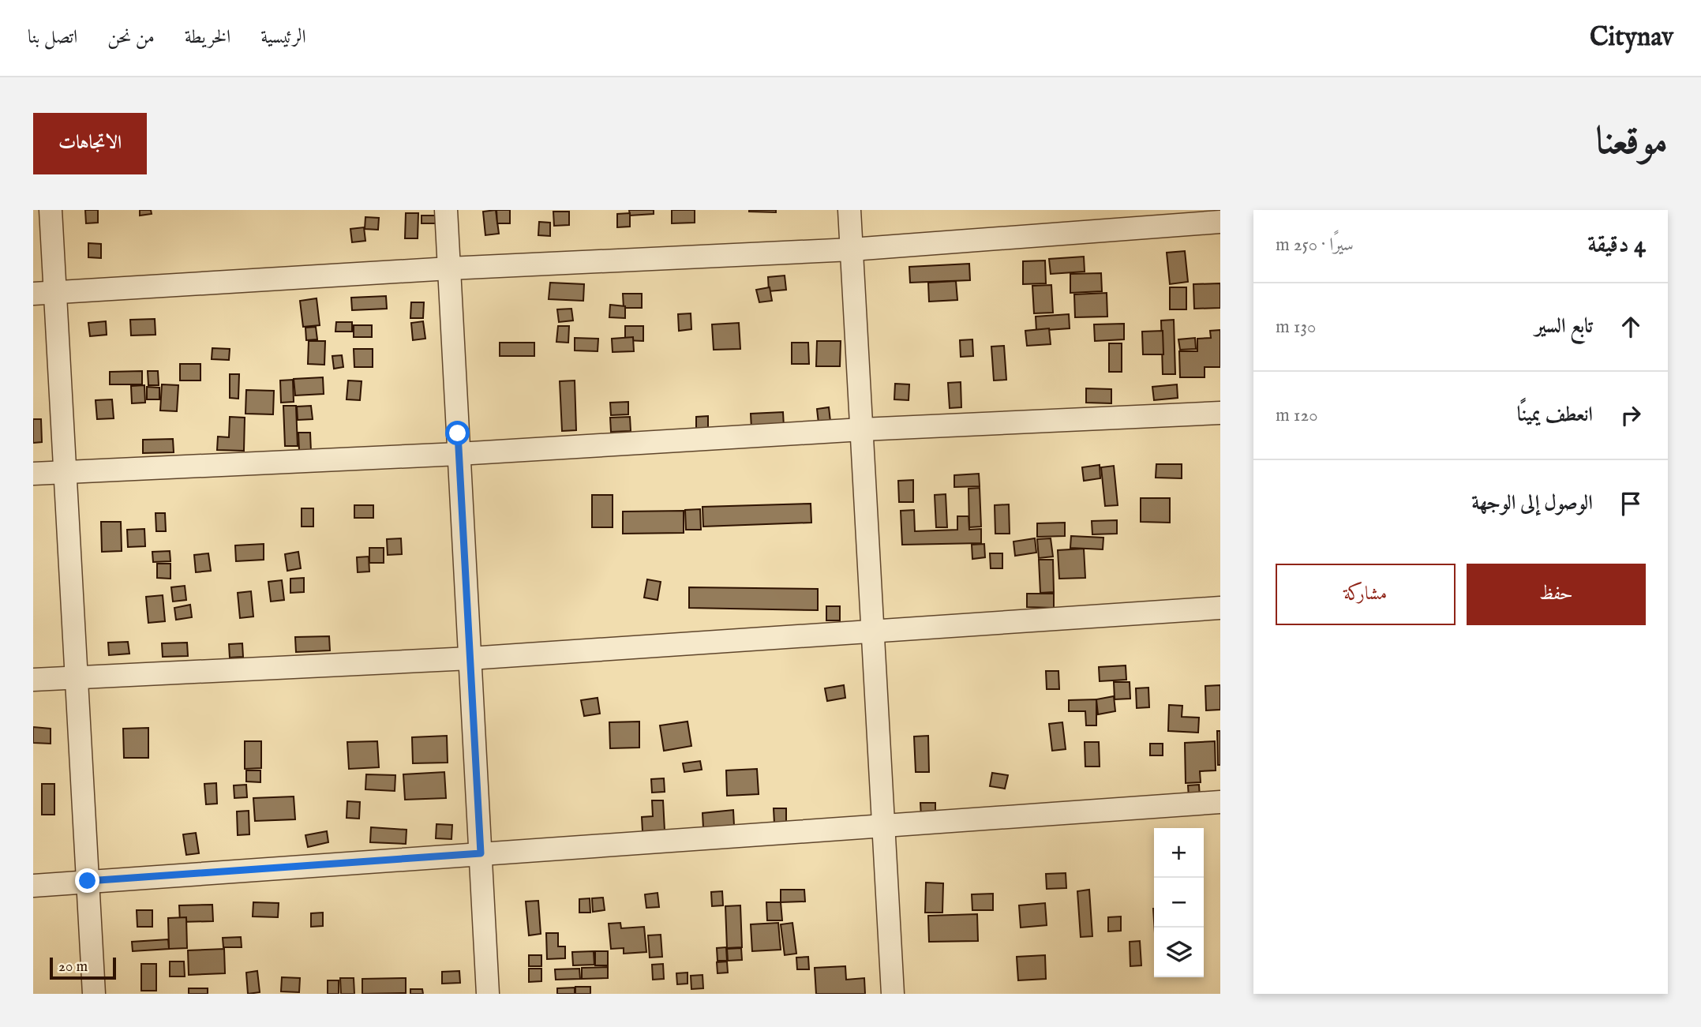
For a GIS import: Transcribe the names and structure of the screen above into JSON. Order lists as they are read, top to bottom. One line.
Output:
{"scale_bar":"20 m","page":{"header":"Citynav","nav":["الرئيسية","الخريطة","من نحن","اتصل بنا"],"title":"موقعنا","buttons":["الاتجاهات",["حفظ","مشاركة"]],"heading":["4 دقيقة","سيرًا · 250 m"],"list":[["تابع السير","130 m"],["انعطف يمينًا","120 m"],"الوصول إلى الوجهة"],"map_buttons":["+","−"],"scale":"20 m"}}
